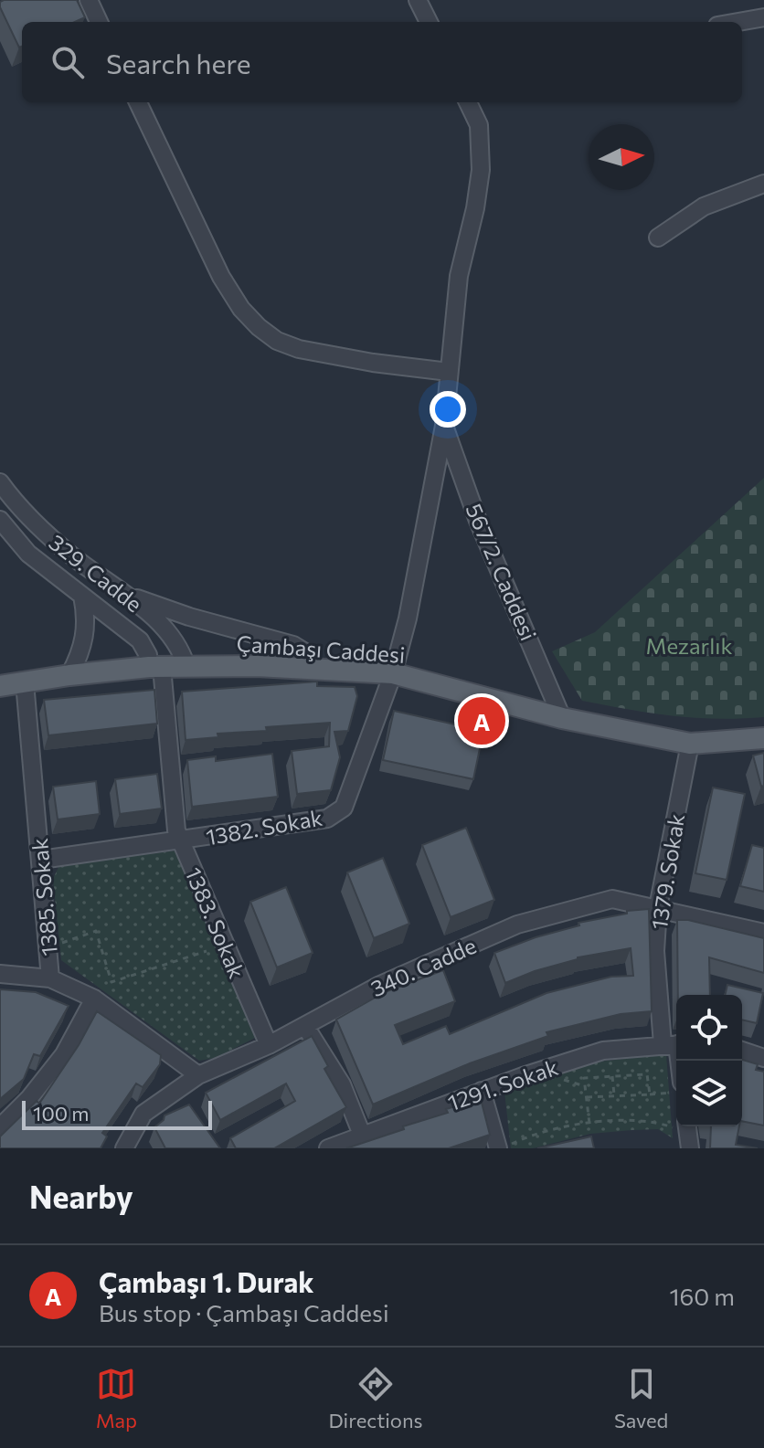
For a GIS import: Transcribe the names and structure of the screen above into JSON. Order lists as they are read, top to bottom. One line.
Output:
{"streets":{"main road":["Çambaşı Caddesi"],"street":["567/2. Caddesi","329. Cadde","1382. Sokak","1379. Sokak","1385. Sokak","1383. Sokak","340. Cadde","1291. Sokak"]},"crossings":[["567/2. Caddesi","Çambaşı Caddesi"],["567/2. Caddesi","1382. Sokak"],["329. Cadde","Çambaşı Caddesi"],["329. Cadde","1383. Sokak"],["Çambaşı Caddesi","1382. Sokak"],["Çambaşı Caddesi","1379. Sokak"],["Çambaşı Caddesi","1385. Sokak"],["Çambaşı Caddesi","1383. Sokak"],["1382. Sokak","1385. Sokak"],["1382. Sokak","1383. Sokak"],["1379. Sokak","340. Cadde"],["1379. Sokak","1291. Sokak"],["1385. Sokak","340. Cadde"],["1383. Sokak","340. Cadde"]],"parks":["Mezarlık"],"scale_bar":"100 m","north":"right","page":{"search":"Search here","pins":"A","scale":"100 m","heading":"Nearby","list":[{"mark":"A","name":"Çambaşı 1. Durak","note":"Bus stop · Çambaşı Caddesi","value":"160 m"}],"nav":["Map","Directions","Saved"]}}
